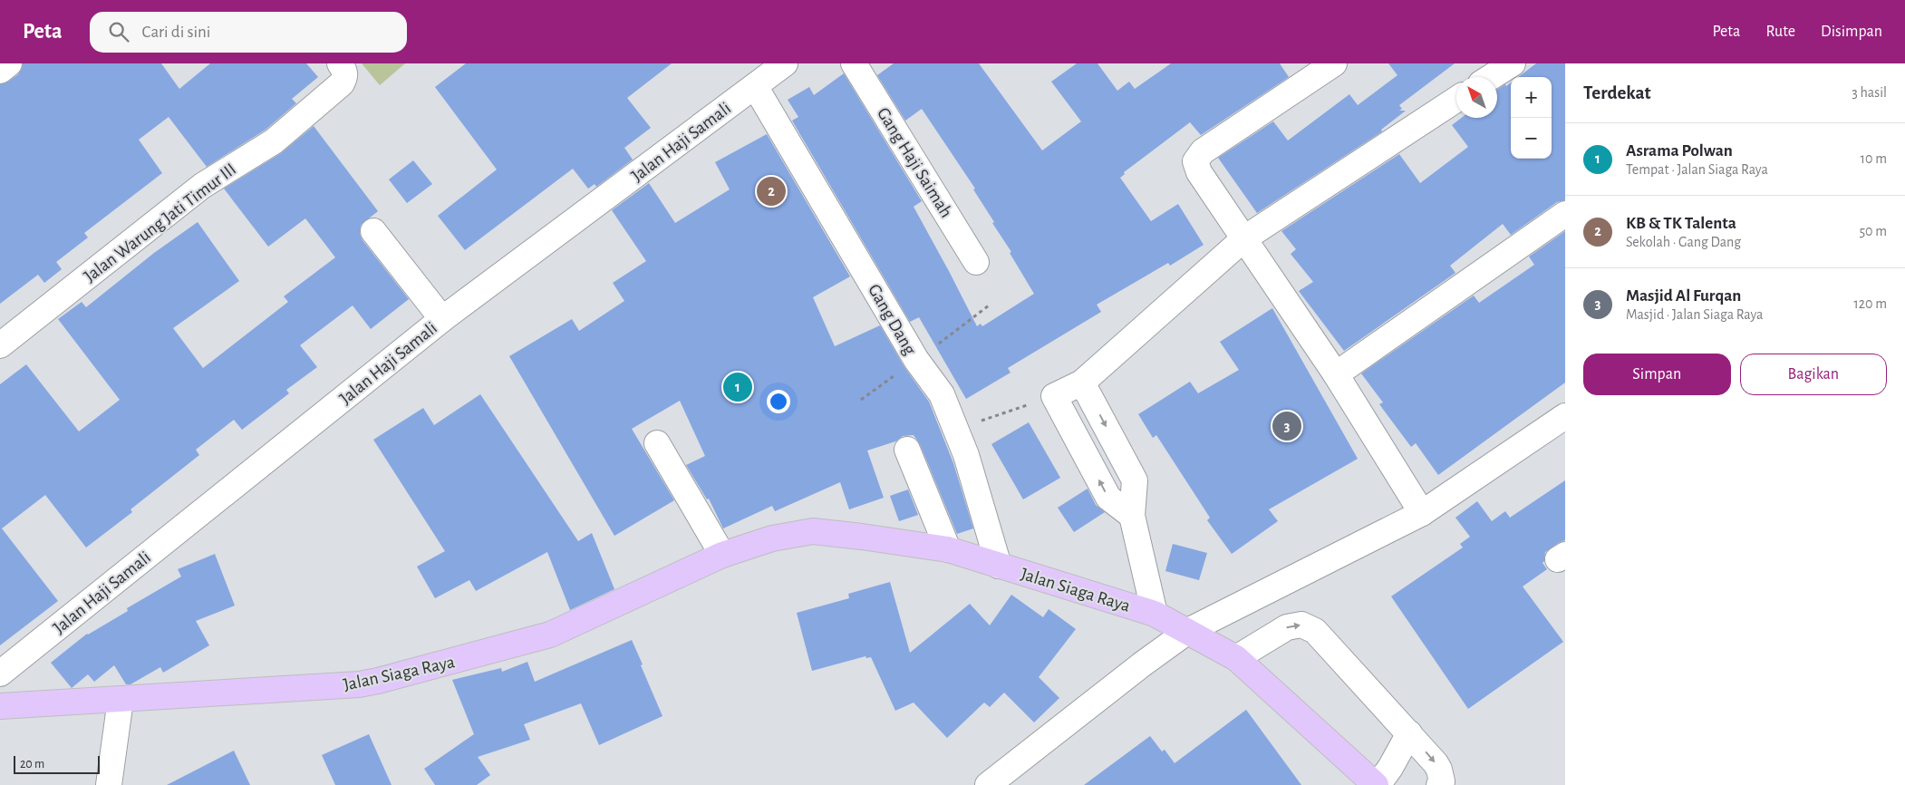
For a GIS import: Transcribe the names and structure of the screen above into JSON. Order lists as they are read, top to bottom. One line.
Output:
{"streets":{"main road":["Jalan Siaga Raya"],"street":["Jalan Haji Samali","Gang Haji Saimah","Jalan Warung Jati Timur III","Gang Dang"]},"crossings":[["Jalan Haji Samali","Gang Dang"],["Gang Dang","Jalan Siaga Raya"]],"scale_bar":"20 m","north":"top left","page":{"header":"Peta","search":"Cari di sini","nav":["Peta","Rute","Disimpan"],"heading":["Terdekat","3 hasil"],"map_buttons":["+","−"],"list":[{"mark":"1","name":"Asrama Polwan","note":"Tempat · Jalan Siaga Raya","value":"10 m"},{"mark":"2","name":"KB & TK Talenta","note":"Sekolah · Gang Dang","value":"50 m"},{"mark":"3","name":"Masjid Al Furqan","note":"Masjid · Jalan Siaga Raya","value":"120 m"}],"pins":["2","1","3"],"buttons":["Simpan","Bagikan"],"scale":"20 m"}}
